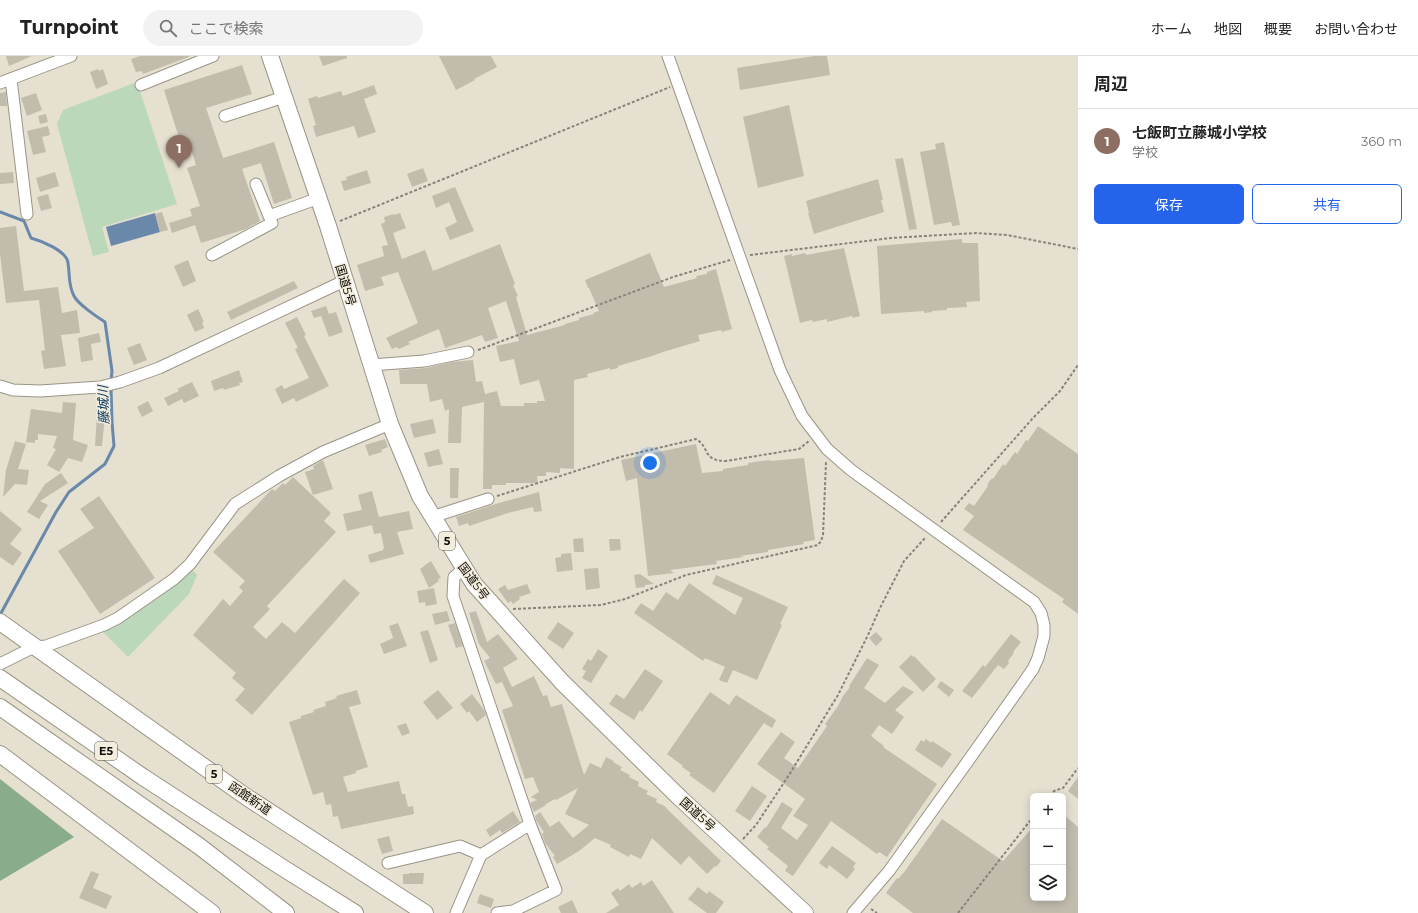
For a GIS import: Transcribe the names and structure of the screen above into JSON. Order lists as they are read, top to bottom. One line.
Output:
{"streets":{"highway":["国道5号","5","E5","函館新道"]},"water":["藤城川"],"page":{"header":"Turnpoint","search":"ここで検索","nav":["ホーム","地図","概要","お問い合わせ"],"heading":"周辺","list":[{"mark":"1","name":"七飯町立藤城小学校","note":"学校","value":"360 m"}],"pins":"1","buttons":["保存","共有"],"map_buttons":["+","−"]}}
